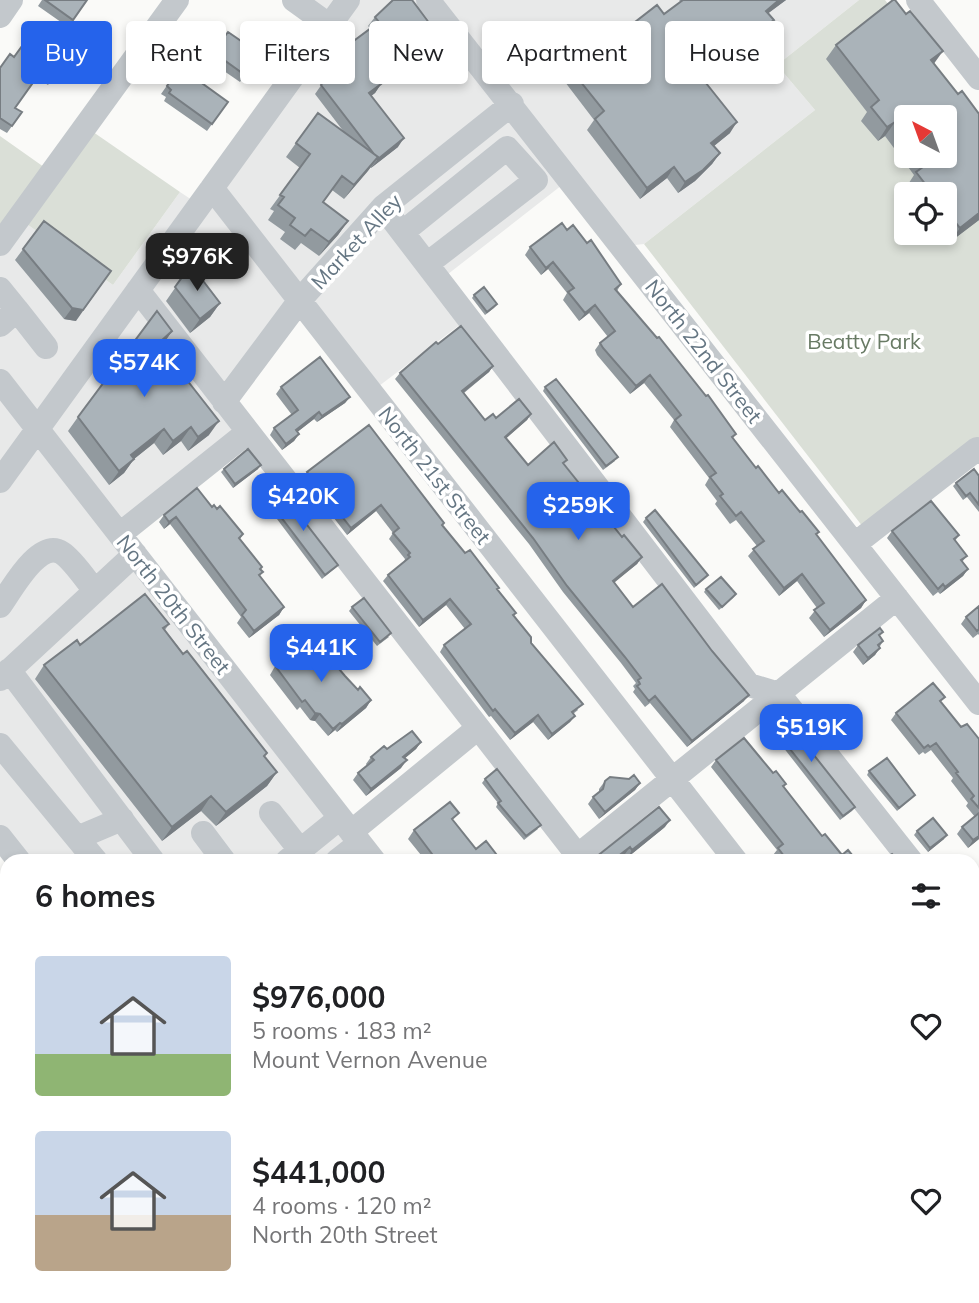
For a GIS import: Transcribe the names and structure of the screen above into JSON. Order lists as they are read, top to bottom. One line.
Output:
{"streets":{"street":["Market Alley","North 22nd Street","North 21st Street","North 20th Street"]},"crossings":[["Market Alley","North 22nd Street"],["Market Alley","North 21st Street"]],"parks":["Beatty Park"],"north":"top left","page":{"chip":["Buy","Rent","Filters","New","Apartment","House"],"price":["$976K","$574K","$420K","$259K","$441K","$519K"],"heading":"6 homes","list":[{"name":"$976,000","note":"5 rooms · 183 m² · Mount Vernon Avenue"},{"name":"$441,000","note":"4 rooms · 120 m² · North 20th Street"}]}}
